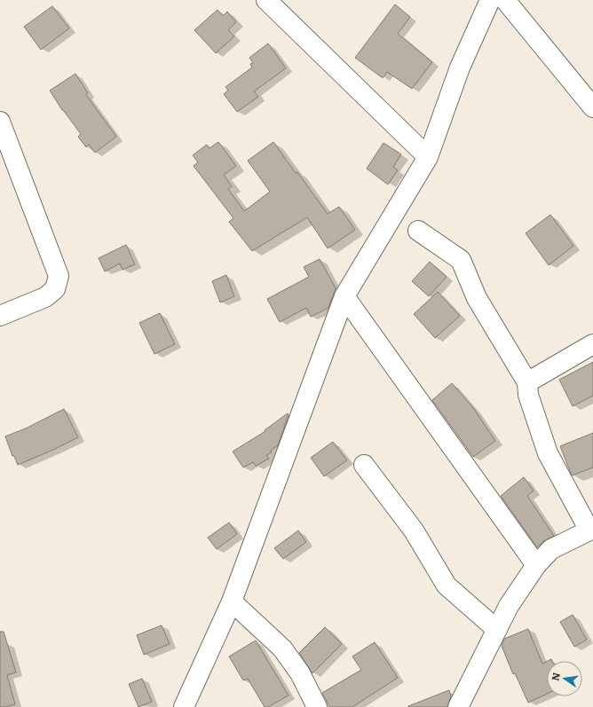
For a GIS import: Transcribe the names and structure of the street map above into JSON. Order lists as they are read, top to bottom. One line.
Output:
{"north":"left"}
